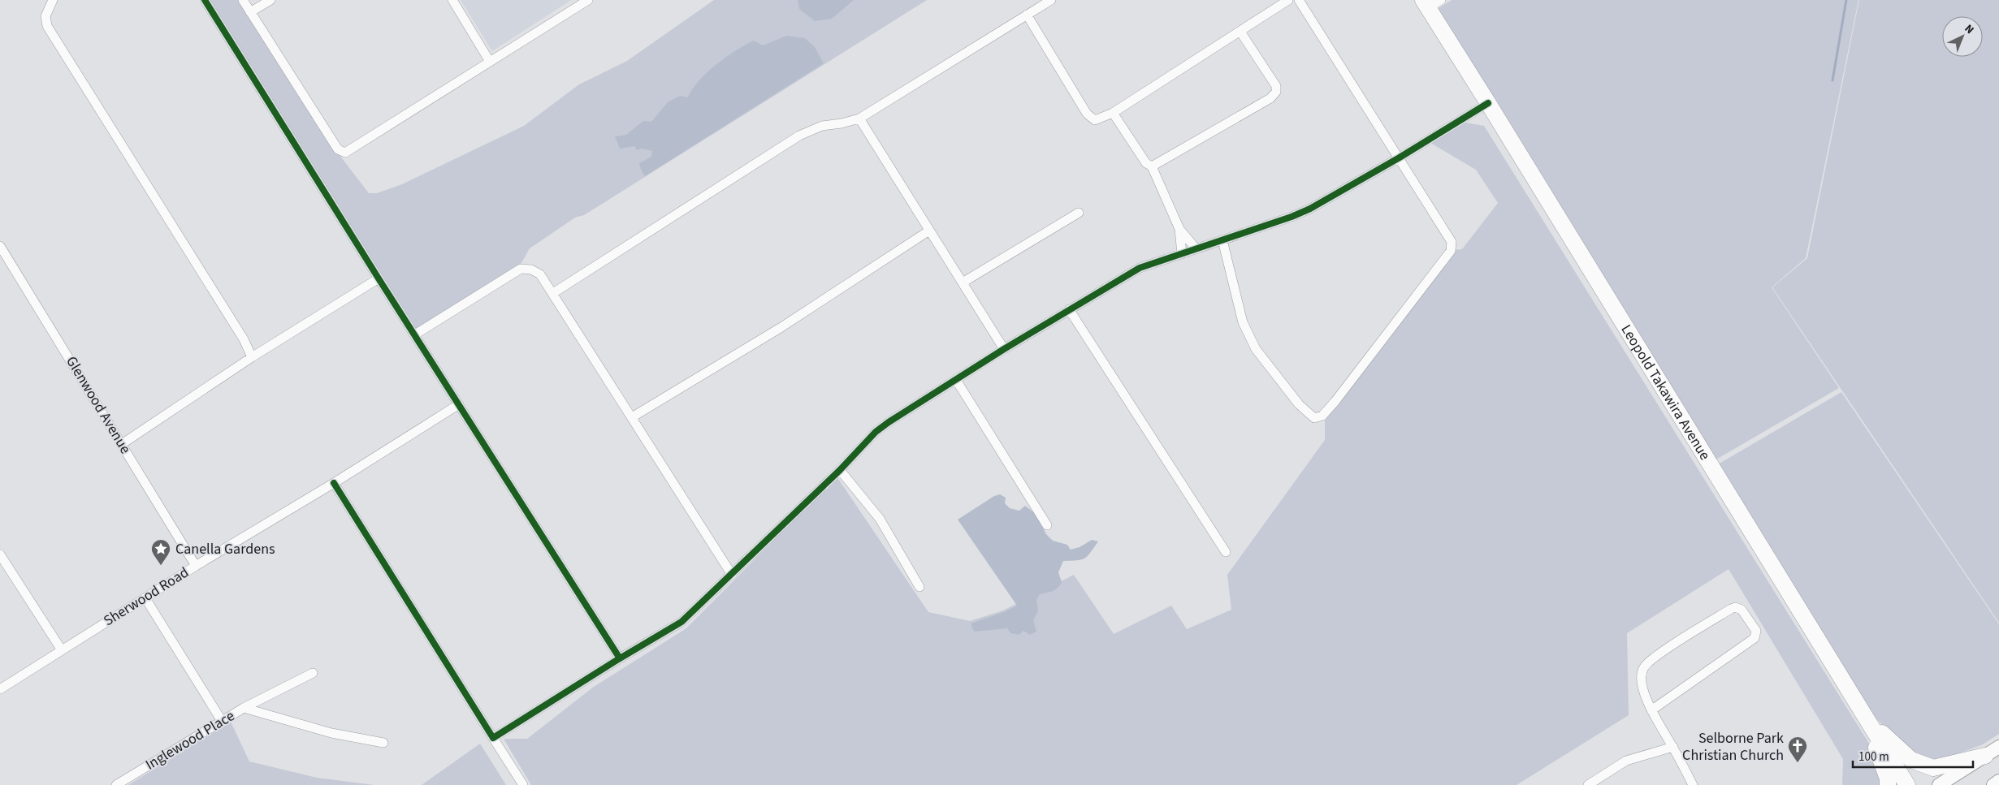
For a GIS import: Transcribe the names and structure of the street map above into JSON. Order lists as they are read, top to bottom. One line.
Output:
{"streets":{"highway":["Leopold Takawira Avenue"],"street":["Glenwood Avenue","Sherwood Road","Inglewood Place"]},"crossings":[["Glenwood Avenue","Sherwood Road"]],"places":{"place":["Canella Gardens"],"church":["Selborne Park Christian Church"]},"scale_bar":"100 m","north":"top right"}
